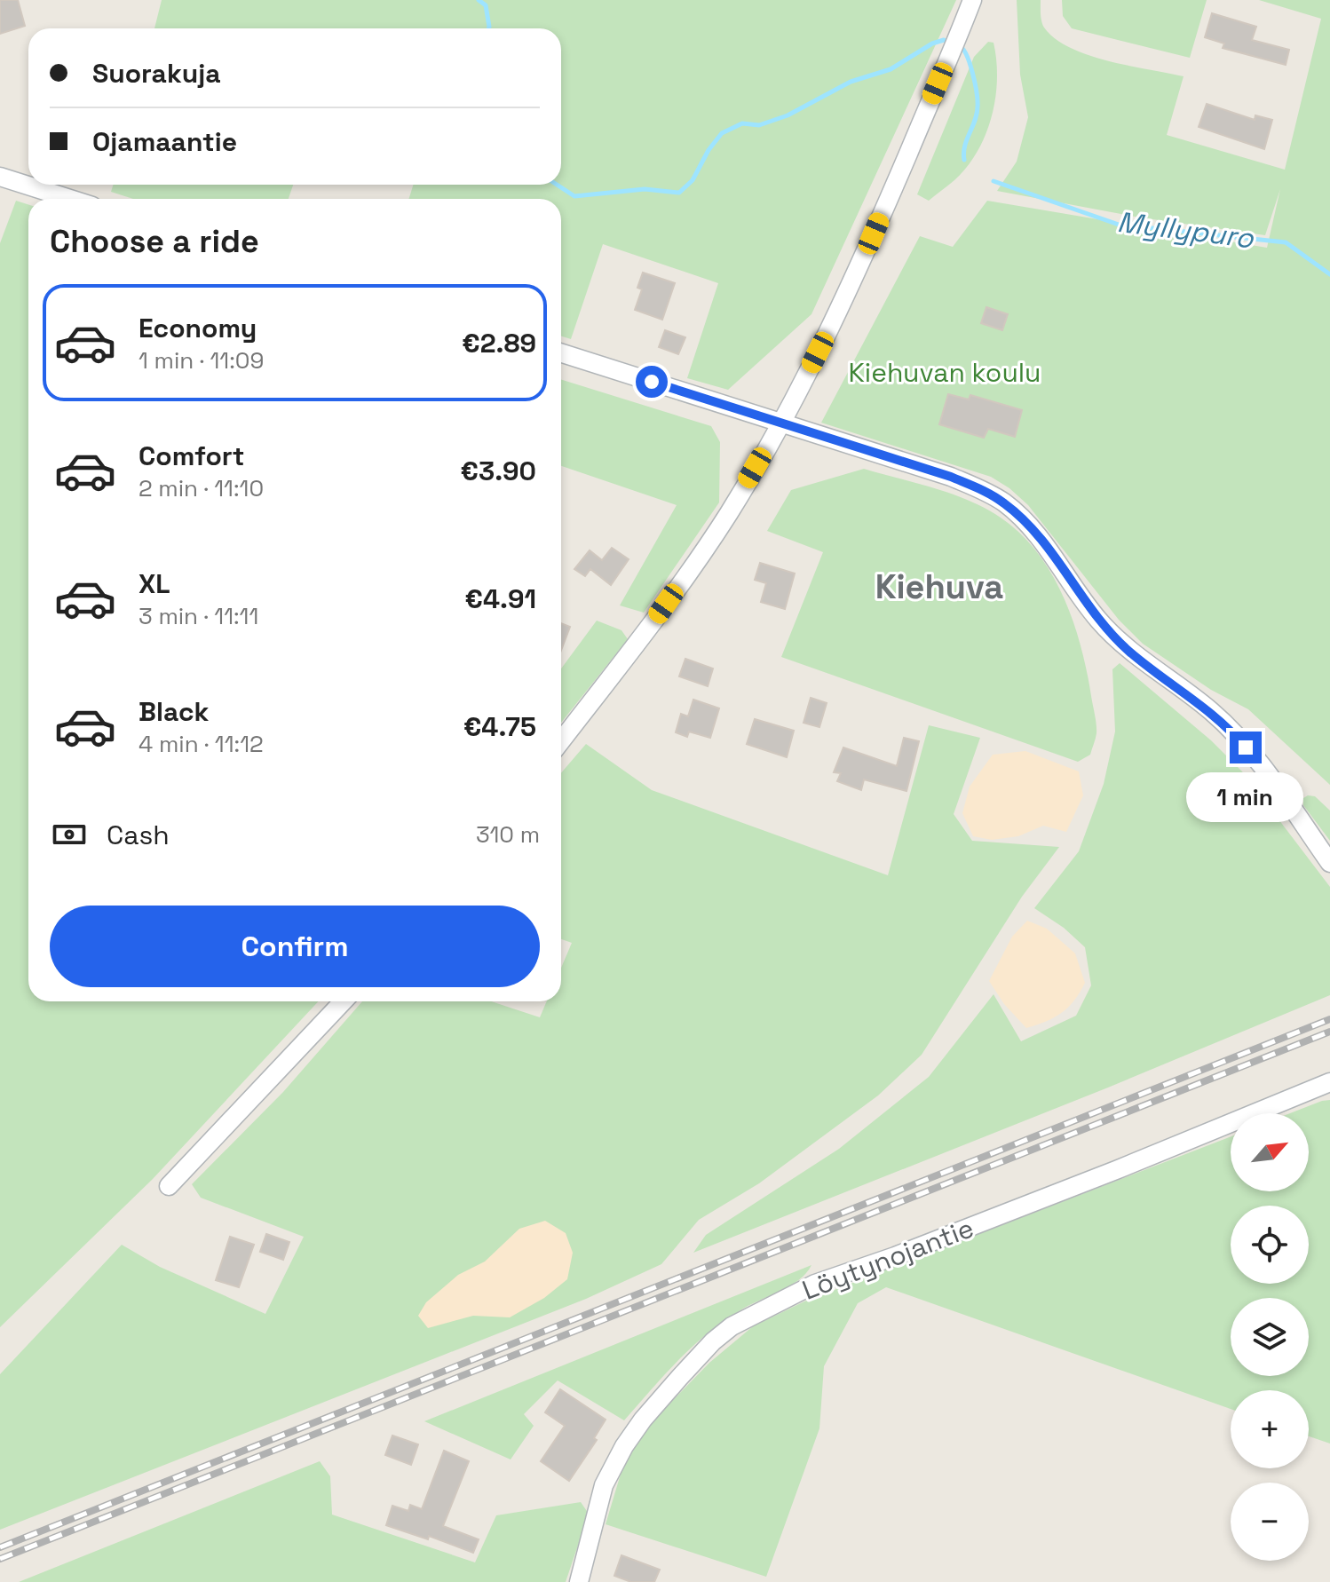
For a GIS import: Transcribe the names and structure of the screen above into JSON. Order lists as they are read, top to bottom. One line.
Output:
{"streets":{"street":["Löytynojantie"]},"districts":["Kiehuva"],"water":["Myllypuro"],"parks":["Kiehuvan koulu"],"north":"top right","page":{"banner":["Suorakuja","Ojamaantie"],"heading":"Choose a ride","list":[{"name":"Economy","note":"1 min · 11:09","value":"€2.89"},{"name":"Comfort","note":"2 min · 11:10","value":"€3.90"},{"name":"XL","note":"3 min · 11:11","value":"€4.91"},{"name":"Black","note":"4 min · 11:12","value":"€4.75"}],"bubble":"1 min","pay":["Cash","310 m"],"buttons":"Confirm","map_buttons":["+","−"]}}
